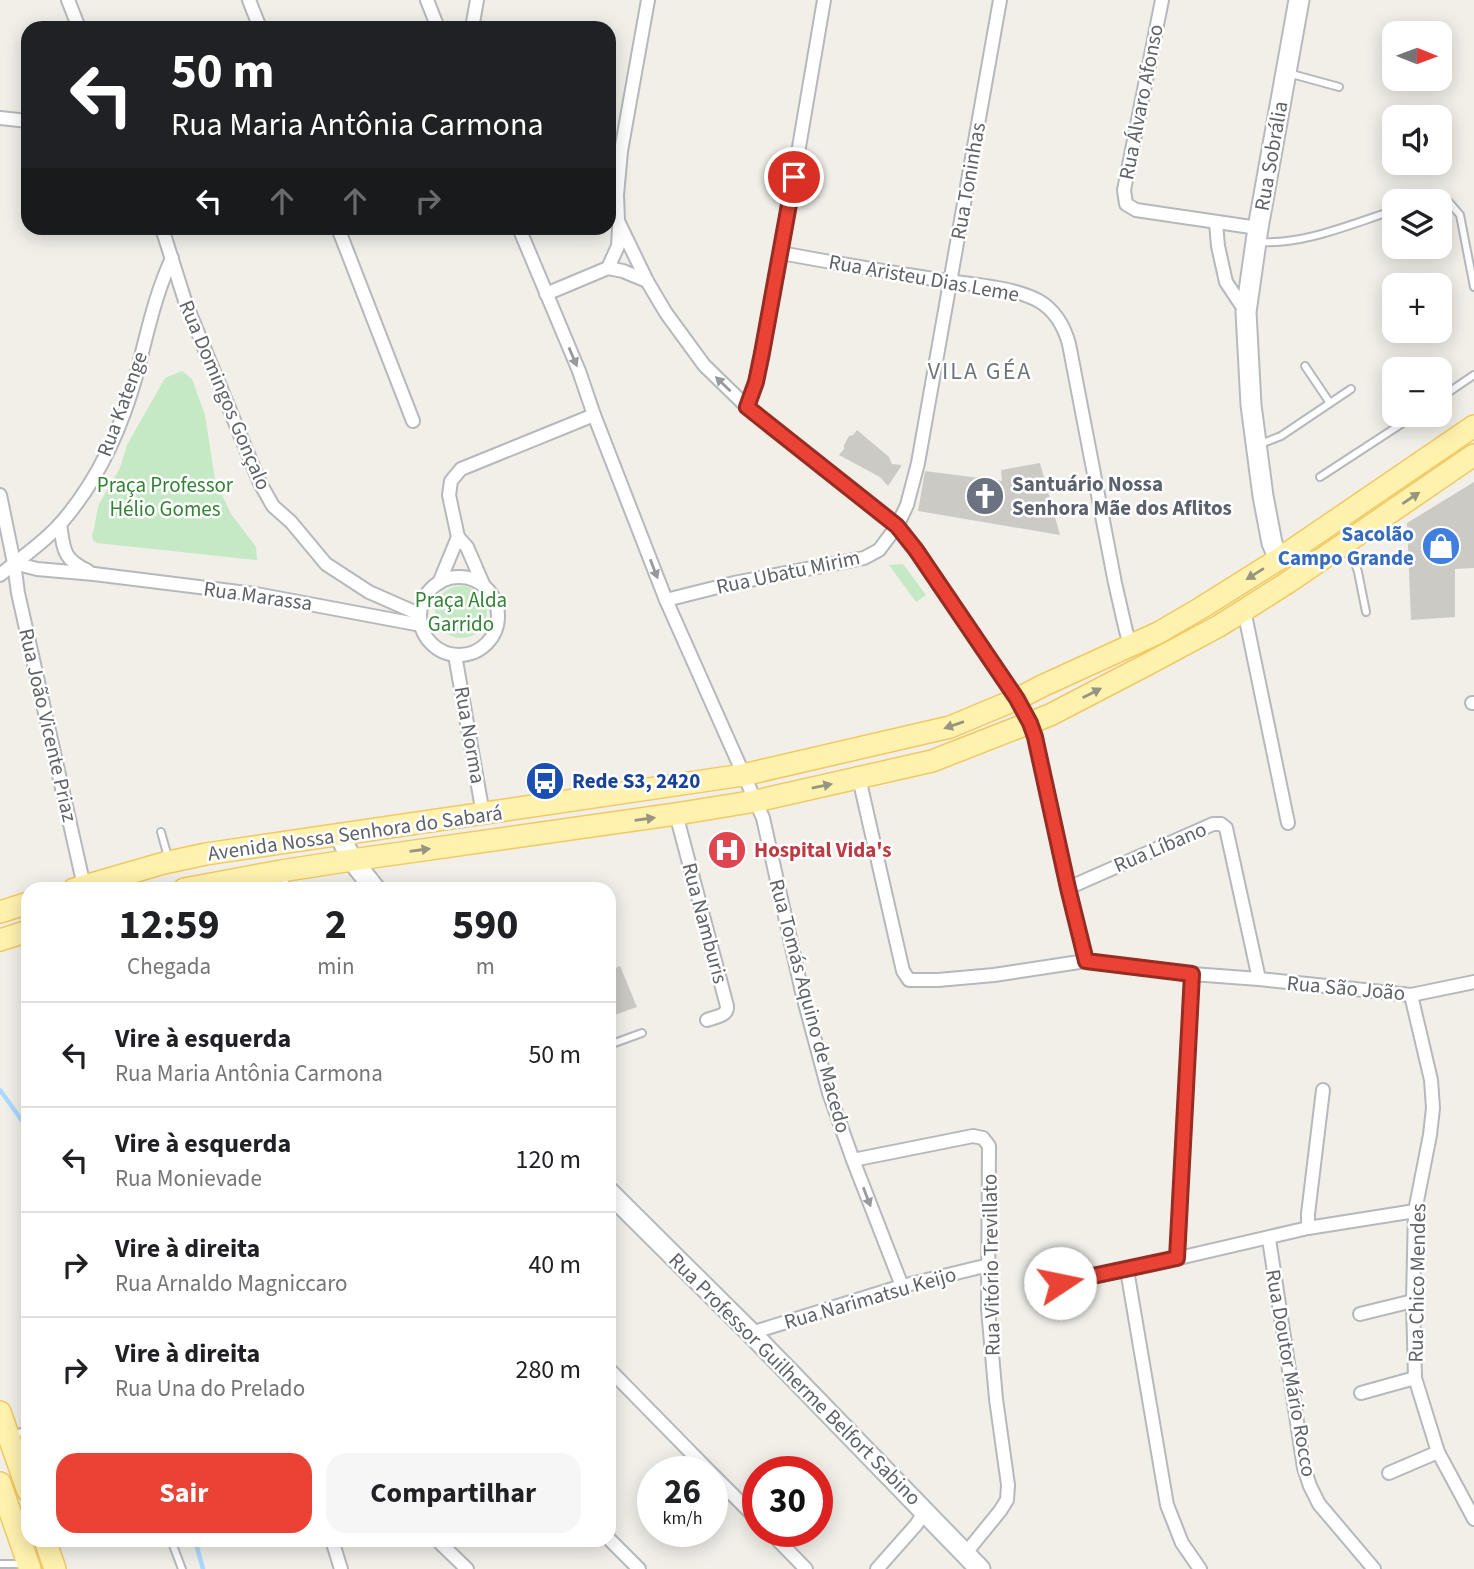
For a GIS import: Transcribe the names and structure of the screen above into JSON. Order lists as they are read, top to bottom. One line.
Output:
{"streets":{"main road":["Avenida Nossa Senhora do Sabará"],"street":["Rua Álvaro Afonso","Rua Sobrália","Rua Toninhas","Rua Aristeu Dias Leme","Rua Domingos Gonçalo","Rua Katenge","Rua Ubatu Mirim","Rua Marassa","Rua João Vicente Priaz","Rua Norma","Rua Líbano","Rua Namburis","Rua São João","Rua Tomás Aquino de Macedo","Rua Vitório Trevillato","Rua Chico Mendes","Rua Narimatsu Keijo","Rua Doutor Mário Rocco","Rua Professor Guilherme Belfort Sabino"]},"crossings":[["Rua Sobrália","Avenida Nossa Senhora do Sabará"],["Rua Toninhas","Rua Aristeu Dias Leme"],["Rua Toninhas","Rua Ubatu Mirim"],["Rua Aristeu Dias Leme","Avenida Nossa Senhora do Sabará"],["Rua Domingos Gonçalo","Rua Katenge"],["Rua Domingos Gonçalo","Rua Marassa"],["Rua Domingos Gonçalo","Rua Norma"],["Rua Katenge","Rua Marassa"],["Rua Katenge","Rua João Vicente Priaz"],["Rua Ubatu Mirim","Rua Tomás Aquino de Macedo"],["Rua Marassa","Rua João Vicente Priaz"],["Rua Marassa","Rua Norma"],["Rua Norma","Avenida Nossa Senhora do Sabará"],["Avenida Nossa Senhora do Sabará","Rua Namburis"],["Avenida Nossa Senhora do Sabará","Rua São João"],["Avenida Nossa Senhora do Sabará","Rua Tomás Aquino de Macedo"],["Rua Líbano","Rua São João"],["Rua São João","Rua Chico Mendes"],["Rua Tomás Aquino de Macedo","Rua Vitório Trevillato"],["Rua Tomás Aquino de Macedo","Rua Narimatsu Keijo"],["Rua Vitório Trevillato","Rua Narimatsu Keijo"],["Rua Vitório Trevillato","Rua Professor Guilherme Belfort Sabino"],["Rua Narimatsu Keijo","Rua Professor Guilherme Belfort Sabino"]],"one_way":["Rua Tomás Aquino de Macedo"],"districts":["VILA GÉA"],"parks":["Praça Professor Hélio Gomes","Praça Alda Garrido"],"places":{"church":["Santuário Nossa Senhora Mãe dos Aflitos"],"shop":["Sacolão Campo Grande"],"bus stop":["Rede S3, 2420"],"hospital":["Hospital Vida's"]},"north":"right","page":{"map_buttons":["+","−"],"turn":["50 m","Rua Maria Antônia Carmona"],"eta":["12:59","Chegada","2","min","590","m"],"list":[{"name":"Vire à esquerda","note":"Rua Maria Antônia Carmona","value":"50 m"},{"name":"Vire à esquerda","note":"Rua Monievade","value":"120 m"},{"name":"Vire à direita","note":"Rua Arnaldo Magniccaro","value":"40 m"},{"name":"Vire à direita","note":"Rua Una do Prelado","value":"280 m"}],"buttons":["Sair","Compartilhar"],"speed":"26 km/h","limit":"30"}}
